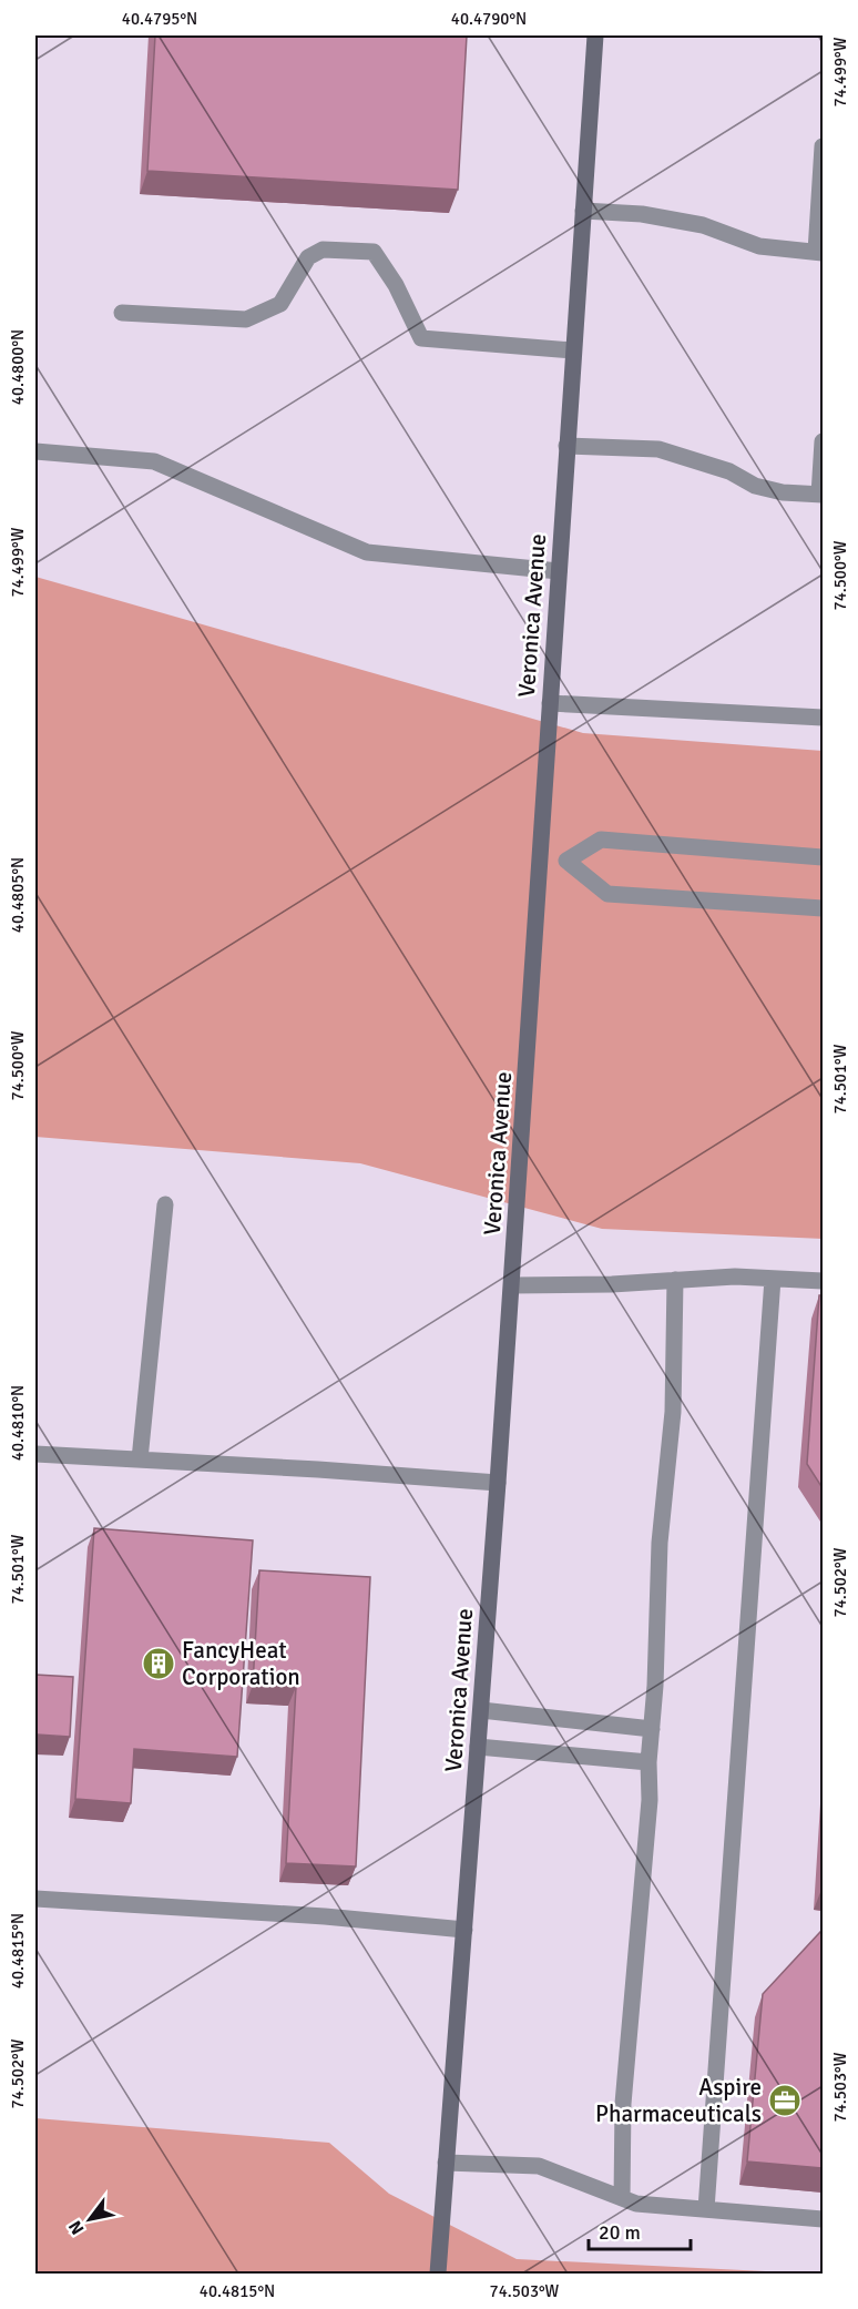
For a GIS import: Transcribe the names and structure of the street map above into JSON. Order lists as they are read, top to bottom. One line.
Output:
{"streets":{"street":["Veronica Avenue"]},"places":{"building":["FancyHeat Corporation"],"office":["Aspire Pharmaceuticals"]},"scale_bar":"20 m","north":"bottom left","coordinates":["40.4795°N","40.4790°N","74.499°W","40.4800°N","74.500°W","40.4805°N","74.501°W","40.4810°N","74.502°W","40.4815°N","74.503°W"]}
